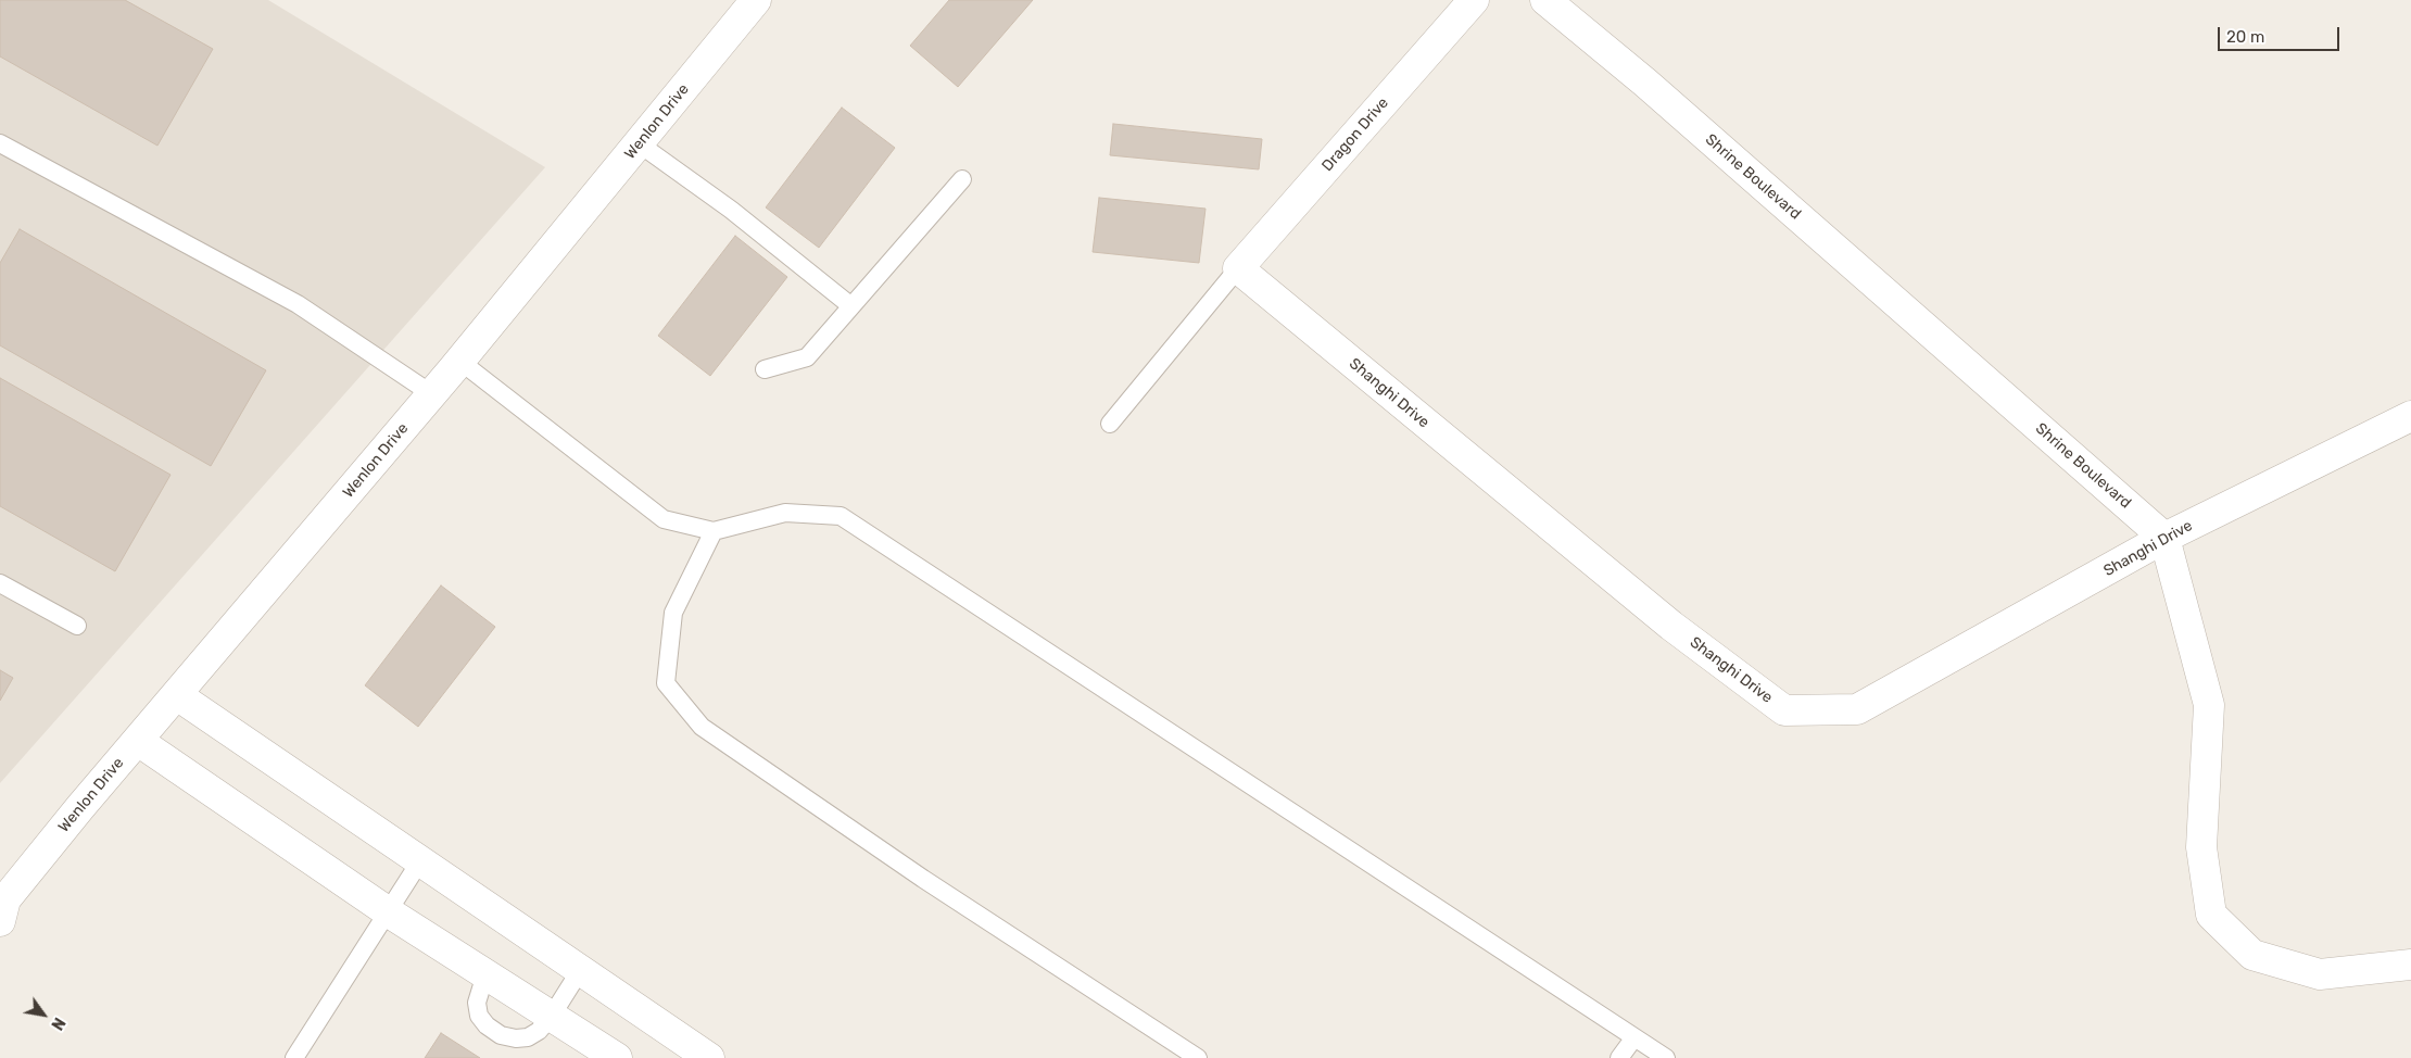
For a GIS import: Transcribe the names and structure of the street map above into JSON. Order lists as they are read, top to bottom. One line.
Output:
{"streets":{"street":["Wenlon Drive","Dragon Drive","Shrine Boulevard","Shanghi Drive"]},"crossings":[["Dragon Drive","Shanghi Drive"],["Shrine Boulevard","Shanghi Drive"]],"scale_bar":"20 m","north":"bottom right"}
